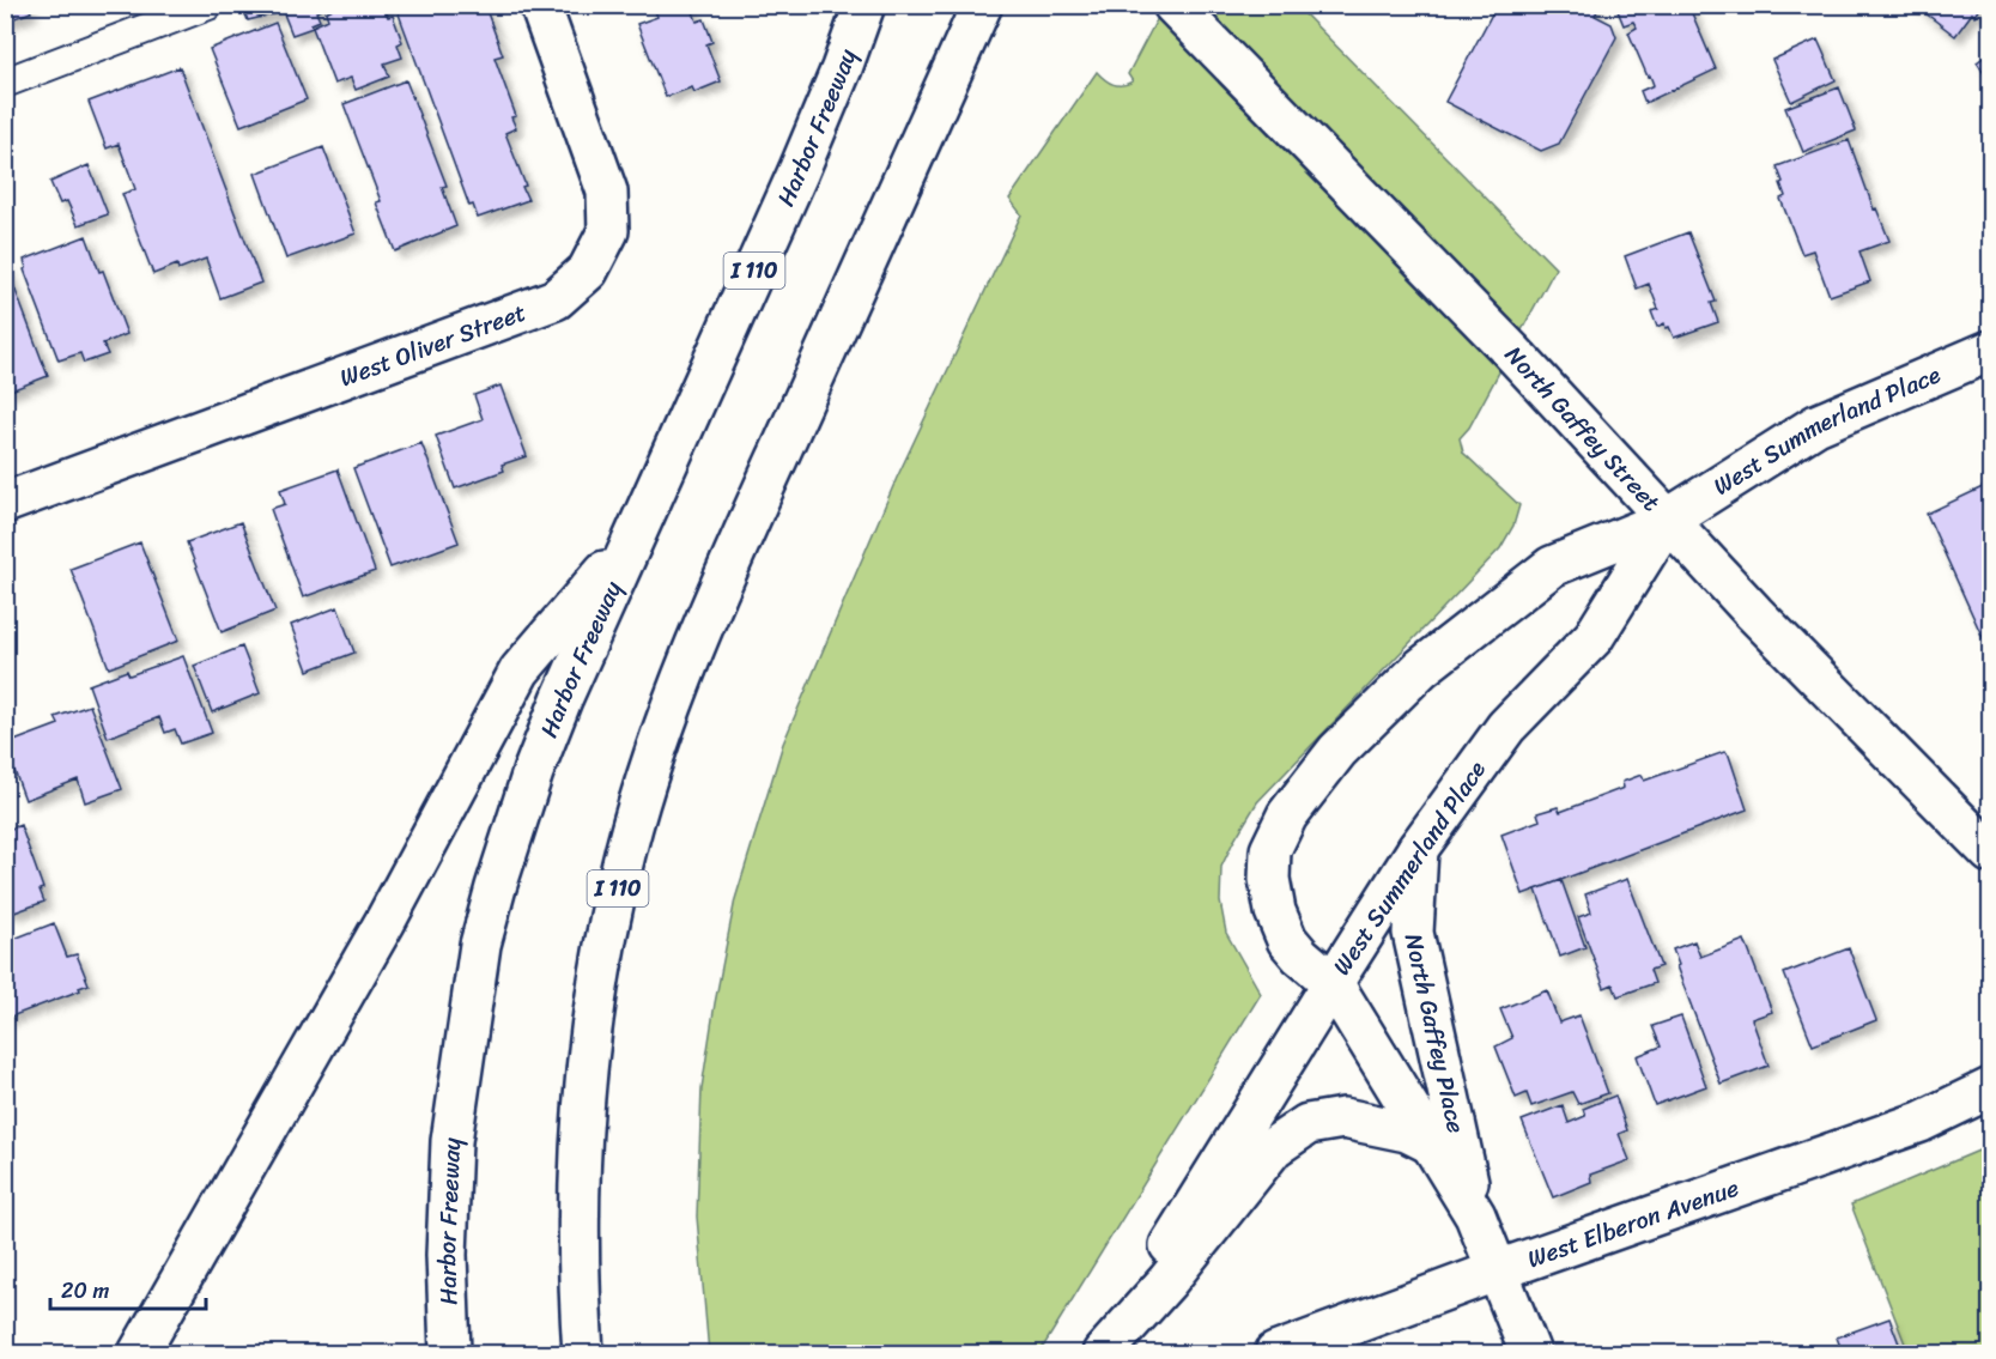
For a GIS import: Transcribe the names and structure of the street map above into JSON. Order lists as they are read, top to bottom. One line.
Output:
{"streets":{"main road":["Harbor Freeway","I 110","West Oliver Street","North Gaffey Street","West Summerland Place","North Gaffey Place","West Elberon Avenue"]},"crossings":[["North Gaffey Street","West Summerland Place"],["West Summerland Place","North Gaffey Place"],["North Gaffey Place","West Elberon Avenue"]],"scale_bar":"20 m"}
